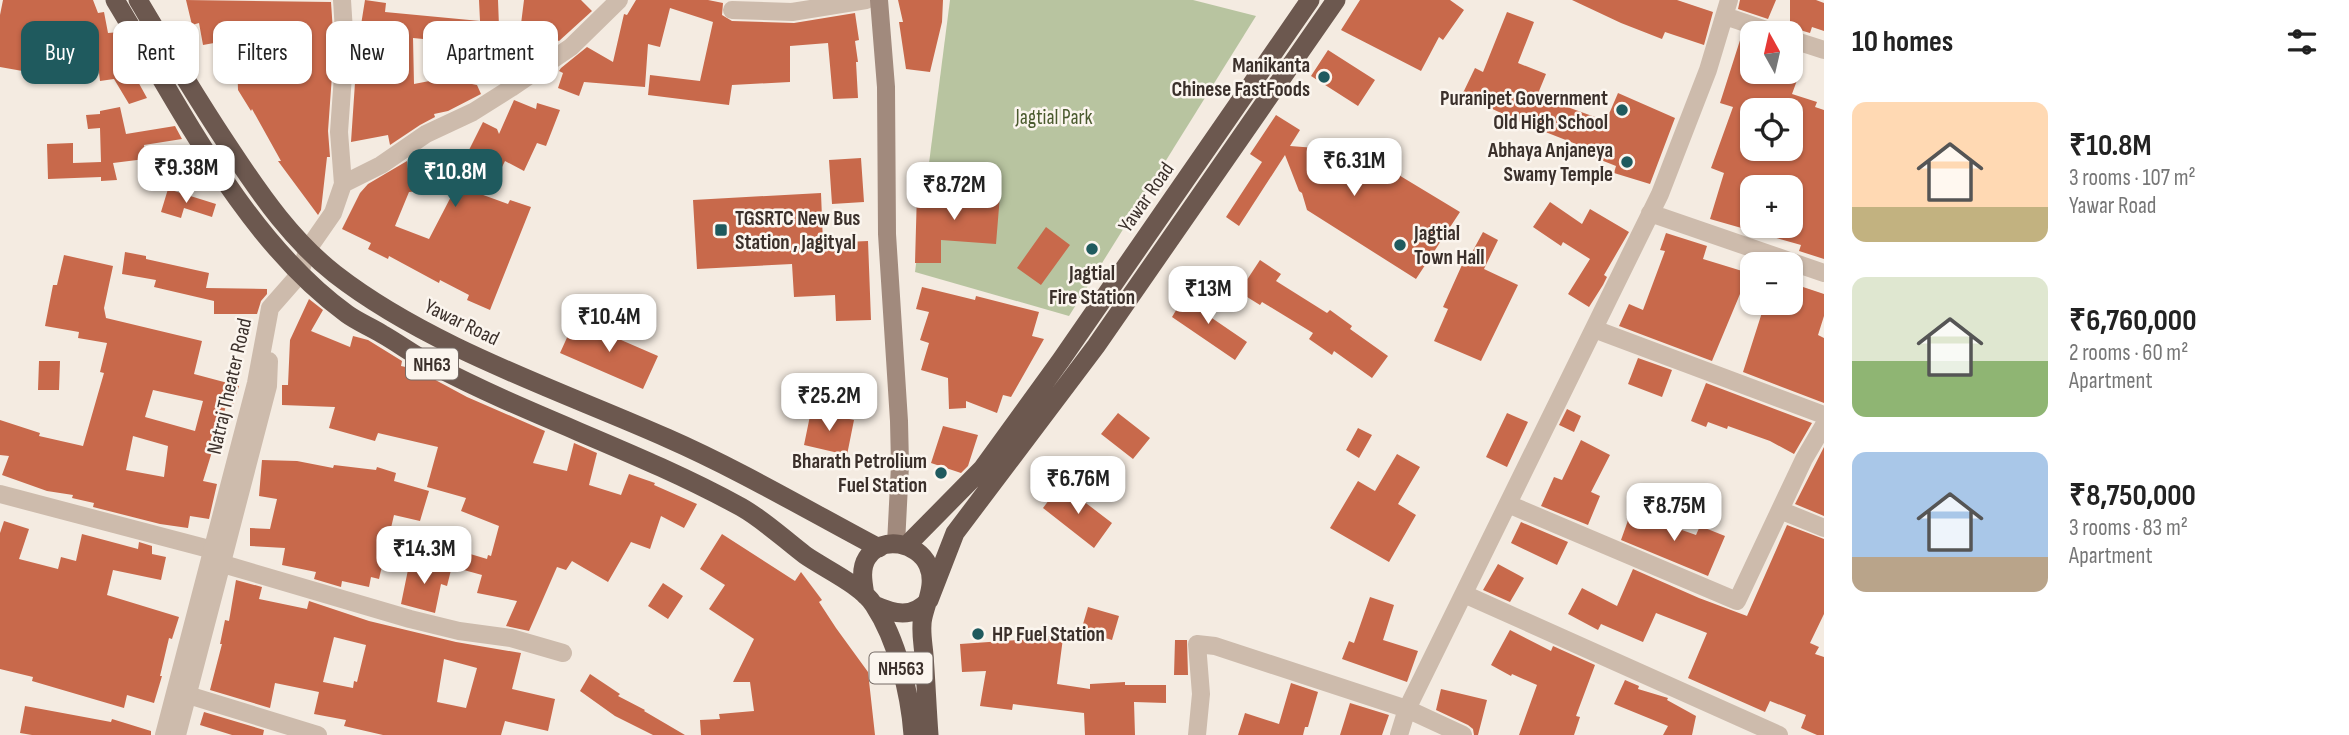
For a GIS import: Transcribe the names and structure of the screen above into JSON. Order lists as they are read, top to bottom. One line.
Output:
{"streets":{"highway":["Yawar Road","NH63","NH563"],"street":["Natraj Theater Road"]},"crossings":[["Yawar Road","NH63"],["Yawar Road","NH563"],["NH63","Natraj Theater Road"],["NH63","NH563"]],"parks":["Jagtial Park"],"places":{"other":["Manikanta Chinese FastFoods","Puranipet Government Old High School","Abhaya Anjaneya Swamy Temple","Jagtial Town Hall","Jagtial Fire Station","Bharath Petrolium Fuel Station","HP Fuel Station"],"transit":["TGSRTC New Bus Station , Jagityal"]},"north":"top","page":{"heading":"10 homes","map_buttons":["+","−"],"chip":["Buy","Rent","Filters","New","Apartment"],"list":[{"name":"₹10.8M","note":"3 rooms · 107 m² · Yawar Road"},{"name":"₹6,760,000","note":"2 rooms · 60 m² · Apartment"},{"name":"₹8,750,000","note":"3 rooms · 83 m² · Apartment"}],"price":["₹6.31M","₹9.38M","₹10.8M","₹8.72M","₹13M","₹10.4M","₹25.2M","₹6.76M","₹8.75M","₹14.3M"]}}
